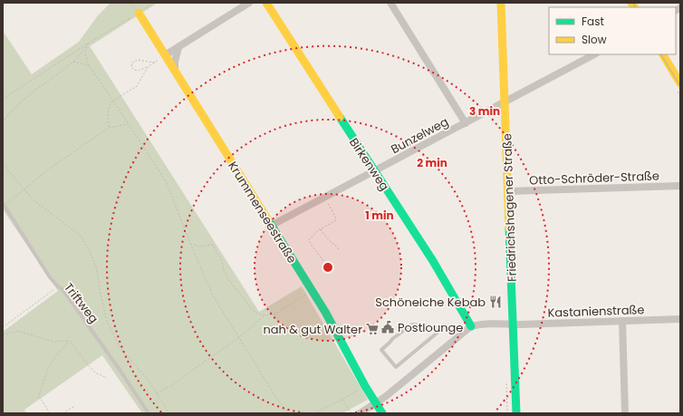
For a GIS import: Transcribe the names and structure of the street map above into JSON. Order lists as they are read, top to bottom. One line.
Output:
{"streets":{"street":["Bunzelweg","Birkenweg","Otto-Schröder-Straße","Friedrichshagener Straße","Krummenseestraße","Kastanienstraße"],"lane":["Triftweg"]},"crossings":[["Bunzelweg","Birkenweg"],["Bunzelweg","Friedrichshagener Straße"],["Bunzelweg","Krummenseestraße"],["Birkenweg","Kastanienstraße"],["Otto-Schröder-Straße","Friedrichshagener Straße"],["Friedrichshagener Straße","Kastanienstraße"]],"places":{"restaurant":["Schöneiche Kebab"],"public building":["Postlounge"],"supermarket":["nah & gut Walter"]},"legend":["Fast","Slow"],"rings":["3 min","2 min","1 min"]}
